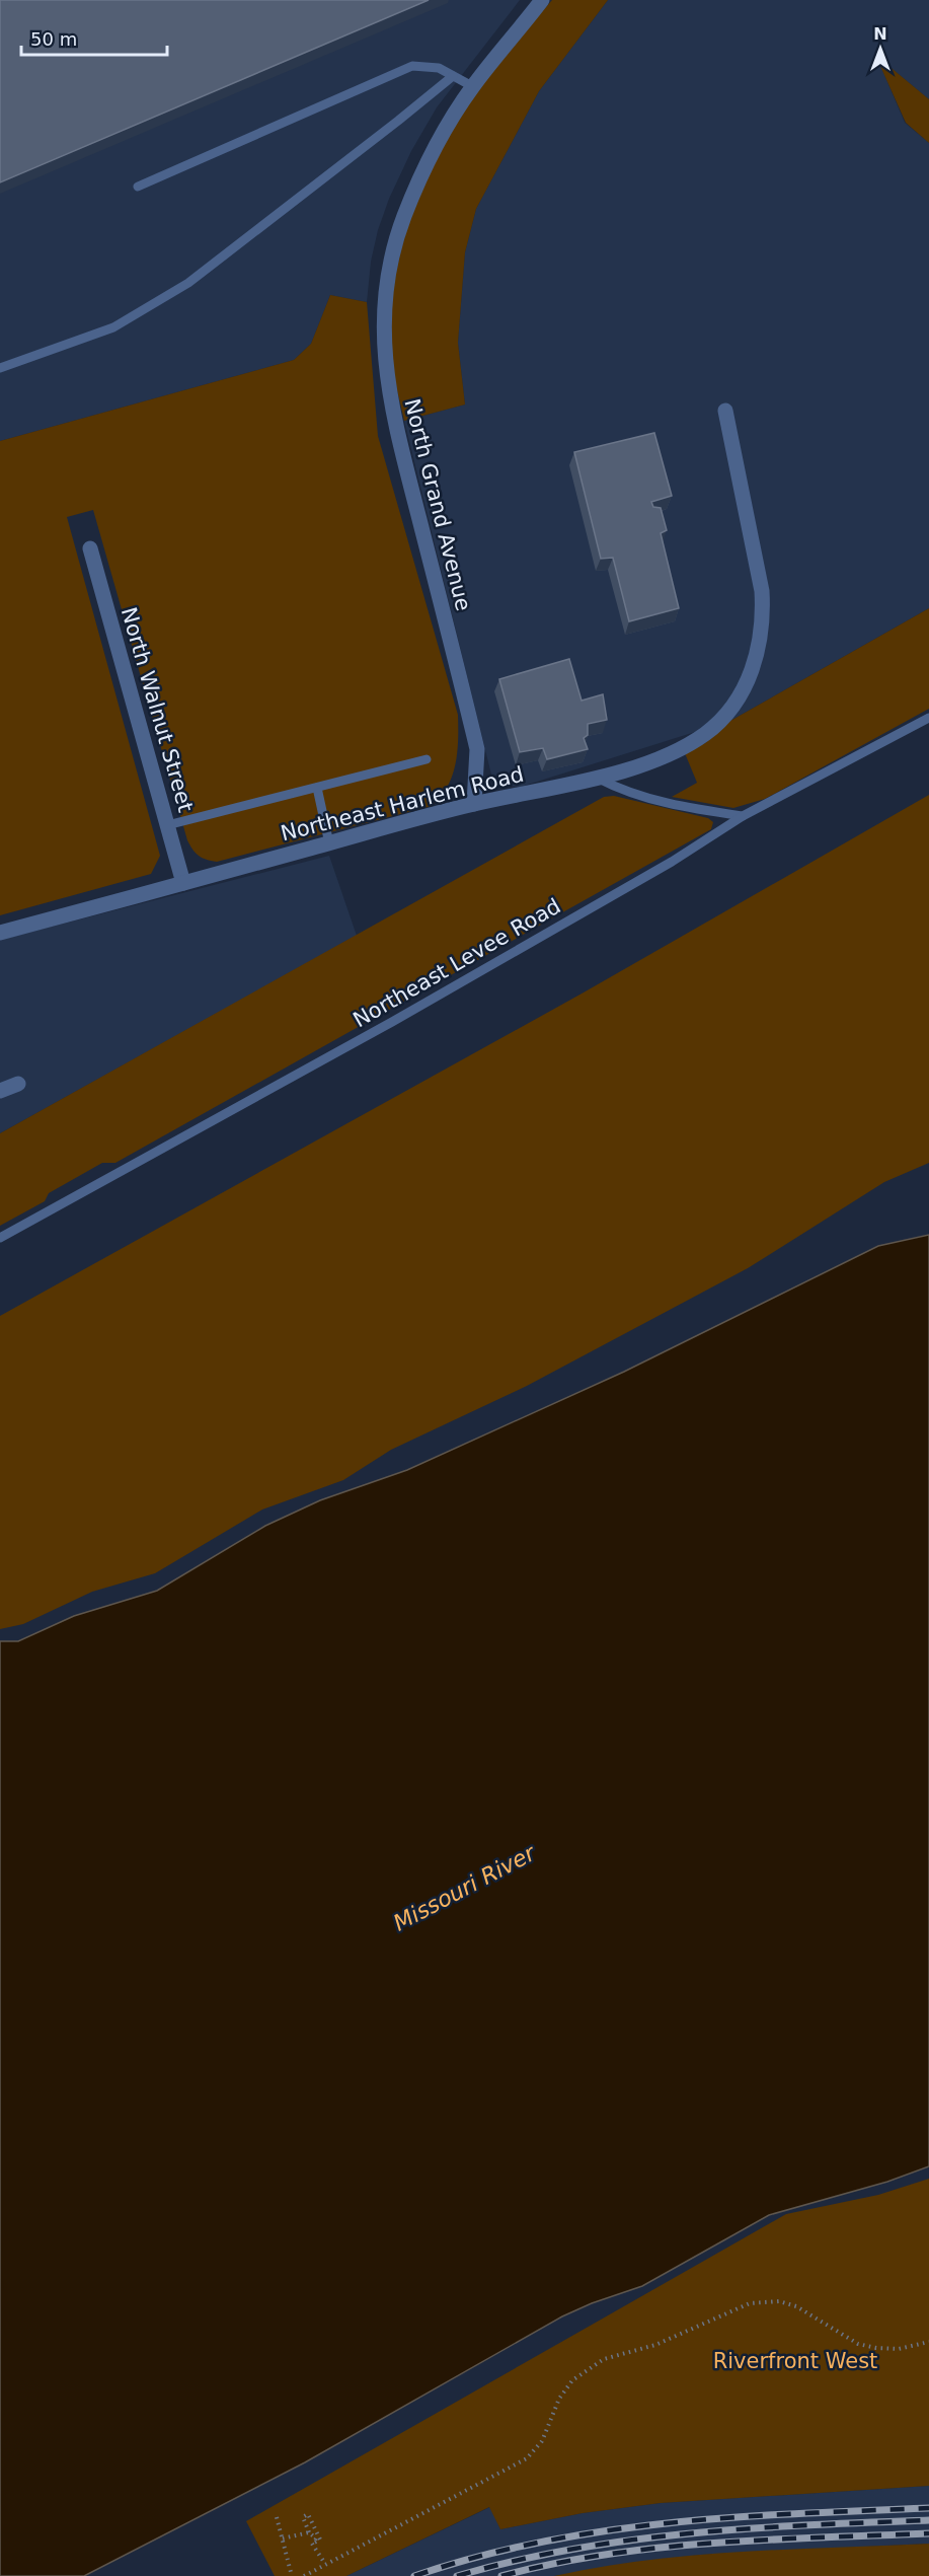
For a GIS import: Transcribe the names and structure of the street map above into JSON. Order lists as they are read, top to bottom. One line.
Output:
{"streets":{"street":["North Grand Avenue","North Walnut Street","Northeast Harlem Road"],"lane":["Northeast Levee Road"]},"crossings":[["North Grand Avenue","Northeast Harlem Road"],["North Walnut Street","Northeast Harlem Road"]],"water":["Missouri River"],"parks":["Riverfront West"],"scale_bar":"50 m","north":"top"}
